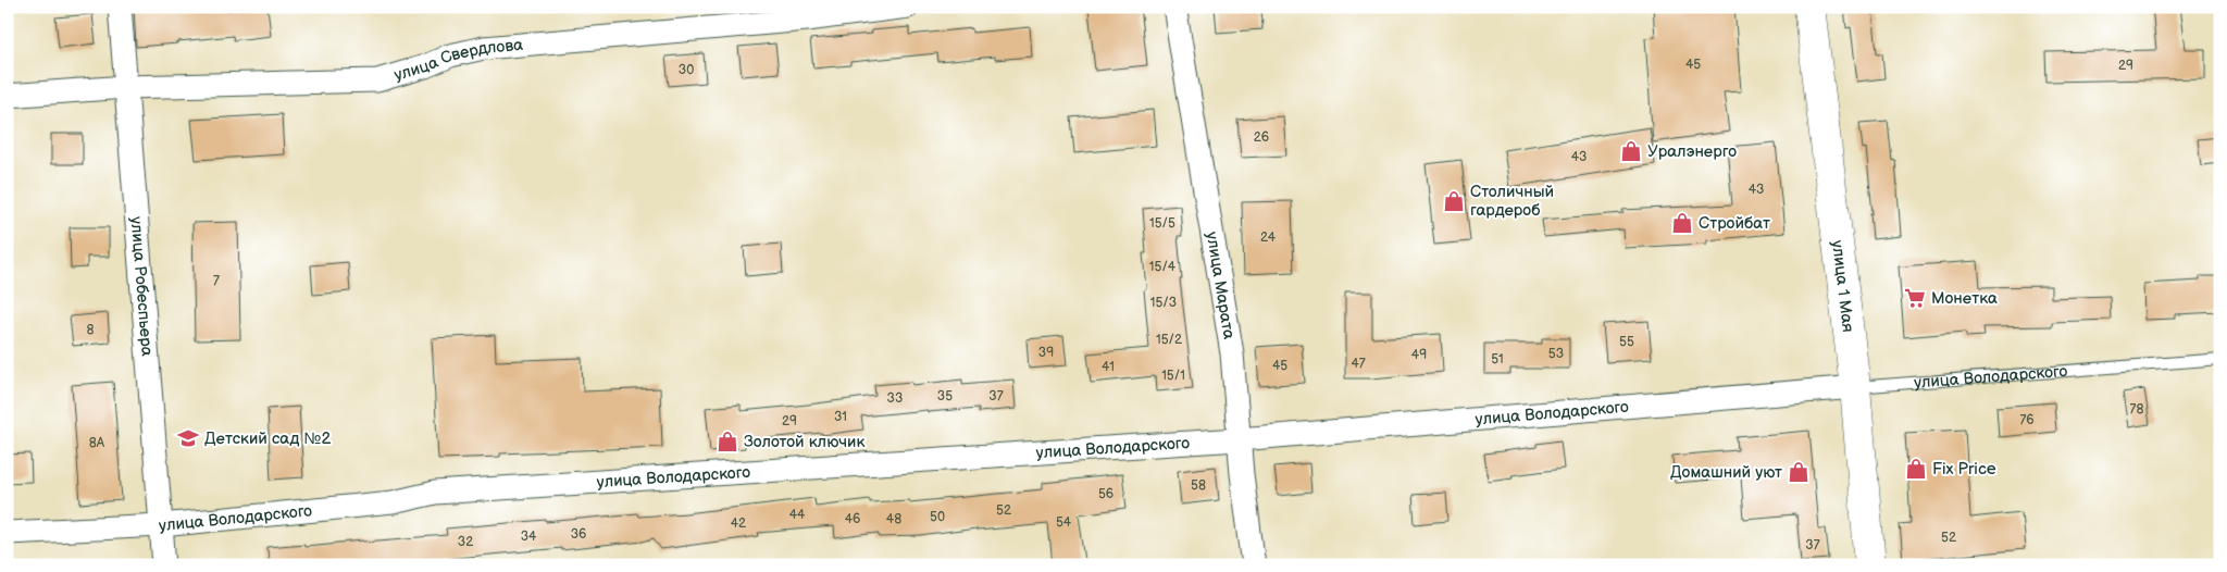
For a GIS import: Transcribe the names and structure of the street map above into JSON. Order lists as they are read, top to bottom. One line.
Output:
{"streets":{"main road":["улица 1 Мая"],"street":["улица Свердлова","улица Марата","улица Робеспьера","улица Володарского"]},"crossings":[["улица Свердлова","улица Робеспьера"],["улица Марата","улица Володарского"],["улица Робеспьера","улица Володарского"],["улица 1 Мая","улица Володарского"]],"places":{"shop":["Уралэнерго","Столичный гардероб","Стройбат","Золотой ключик","Fix Price","Домашний уют"],"supermarket":["Монетка"],"school or university":["Детский сад №2"]},"house_numbers":["45","29","30","26","43","43","15/5","24","15/4","7","15/3","8","15/2","55","39","53","49","51","47","45","41","15/1","35","37","33","78","31","76","29","8А","58","56","52","44","50","46","48","54","42","36","34","52","32","37"]}
